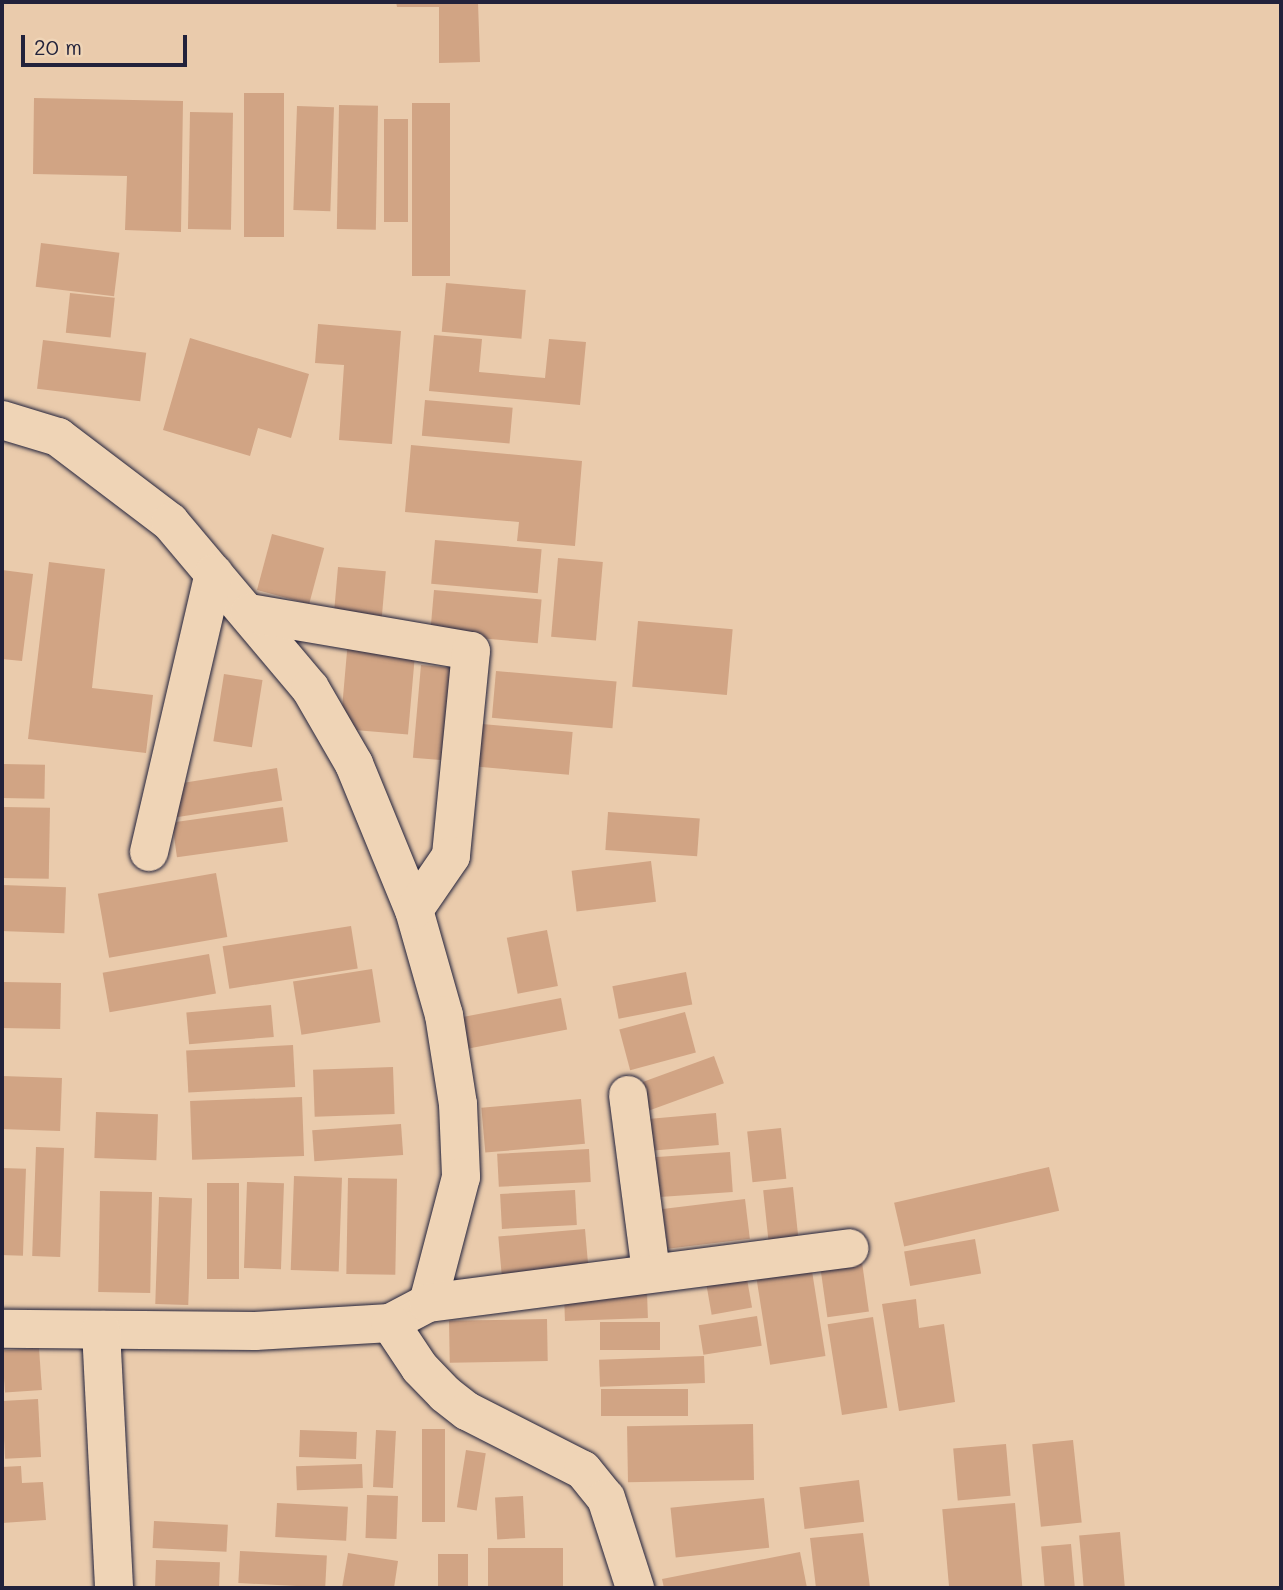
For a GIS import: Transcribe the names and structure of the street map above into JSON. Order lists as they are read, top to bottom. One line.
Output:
{"scale_bar":"20 m"}
